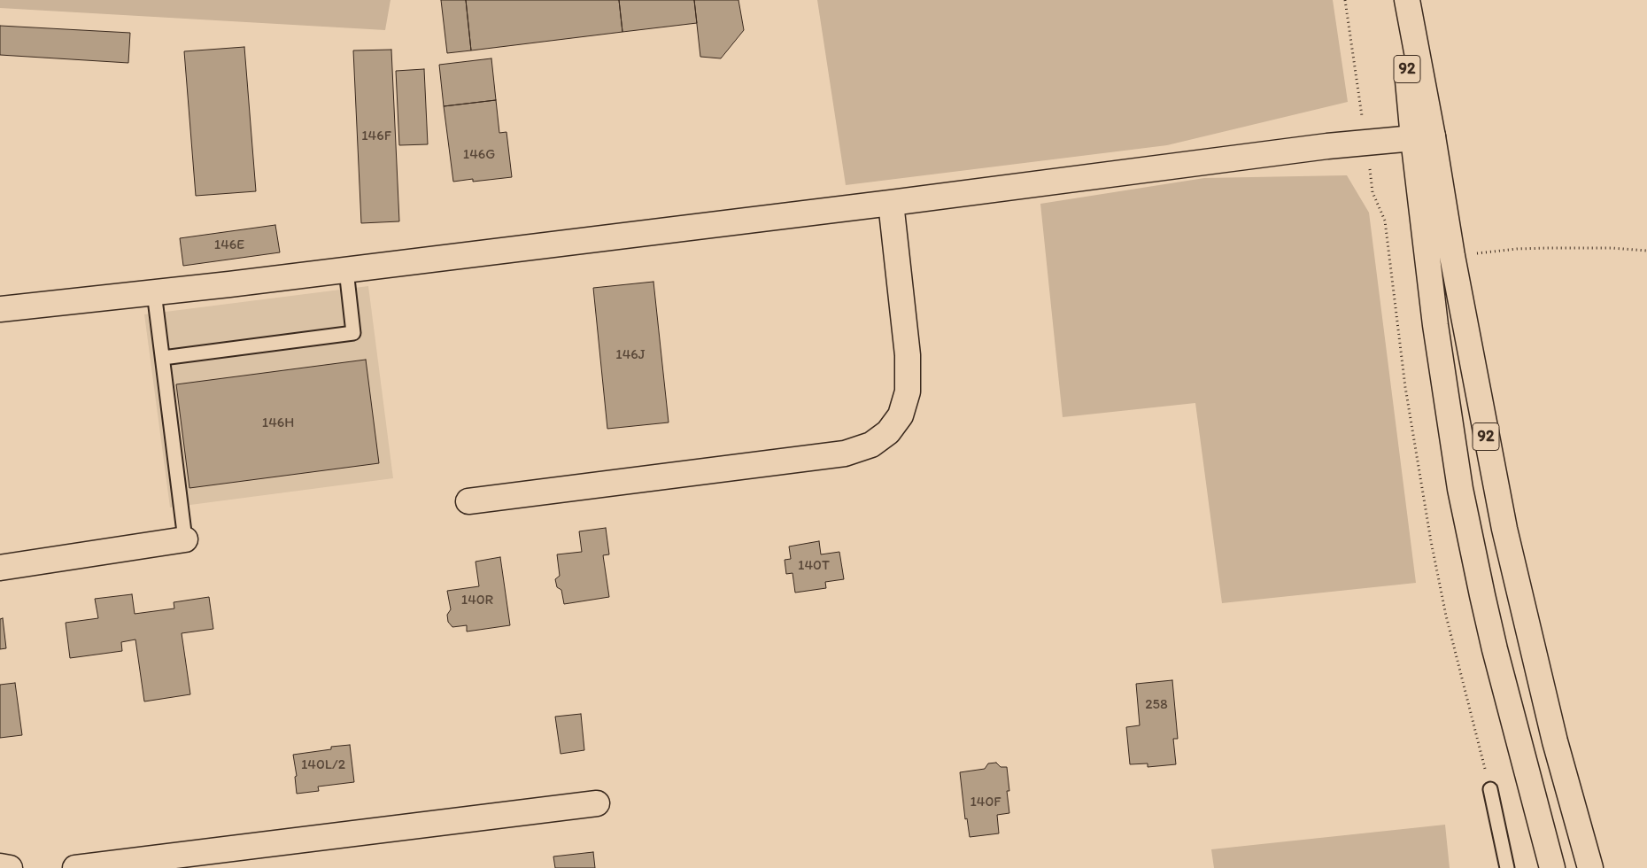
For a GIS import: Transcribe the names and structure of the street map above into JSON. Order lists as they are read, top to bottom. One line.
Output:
{"streets":{"street":["92"]},"house_numbers":["146F","146G","146E","146J","146H","140T","140R","258","140L/2","140F"]}
